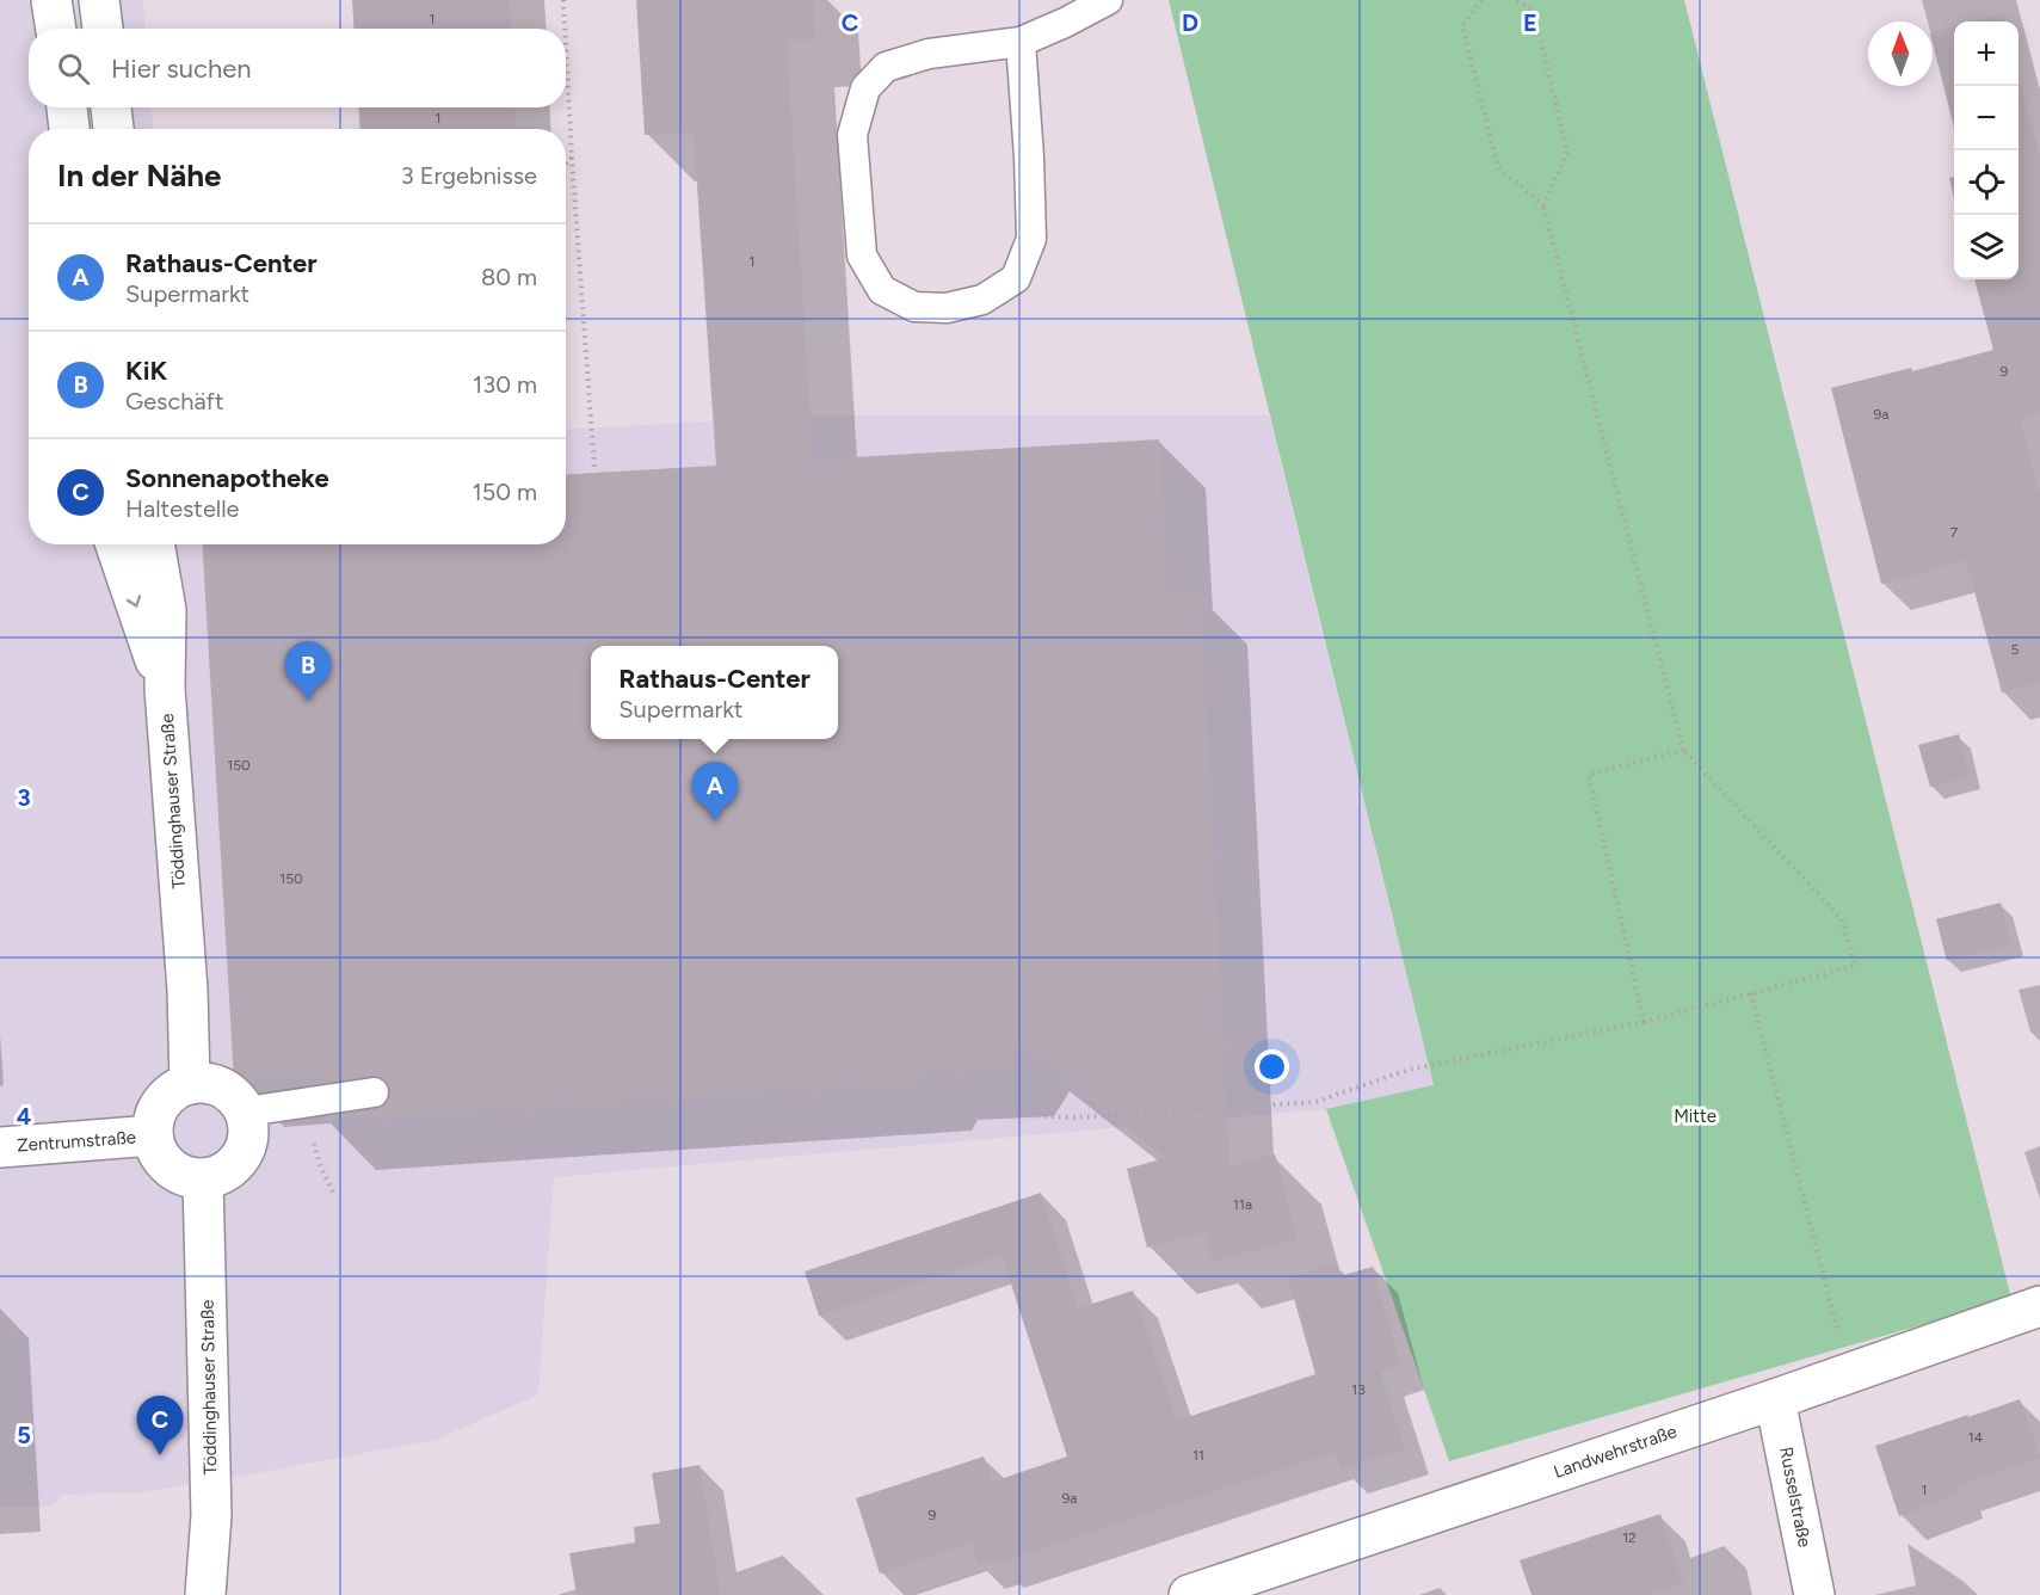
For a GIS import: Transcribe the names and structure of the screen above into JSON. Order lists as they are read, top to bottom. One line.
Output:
{"streets":{"street":["Töddinghauser Straße","Zentrumstraße","Landwehrstraße","Russelstraße"]},"crossings":[["Töddinghauser Straße","Zentrumstraße"],["Landwehrstraße","Russelstraße"]],"parks":["Mitte"],"house_numbers":["1","1","1","9","9a","7","5","150","150","11a","13","14","11","1","9a","9","12"],"north":"top","page":{"map_buttons":["+","−"],"search":"Hier suchen","heading":["In der Nähe","3 Ergebnisse"],"list":[{"mark":"A","name":"Rathaus-Center","note":"Supermarkt","value":"80 m"},{"mark":"B","name":"KiK","note":"Geschäft","value":"130 m"},{"mark":"C","name":"Sonnenapotheke","note":"Haltestelle","value":"150 m"}],"pins":["B","A","C"],"popup":["Rathaus-Center","Supermarkt"]},"grid":{"columns":["C","D","E"],"rows":["3","4","5"]}}
